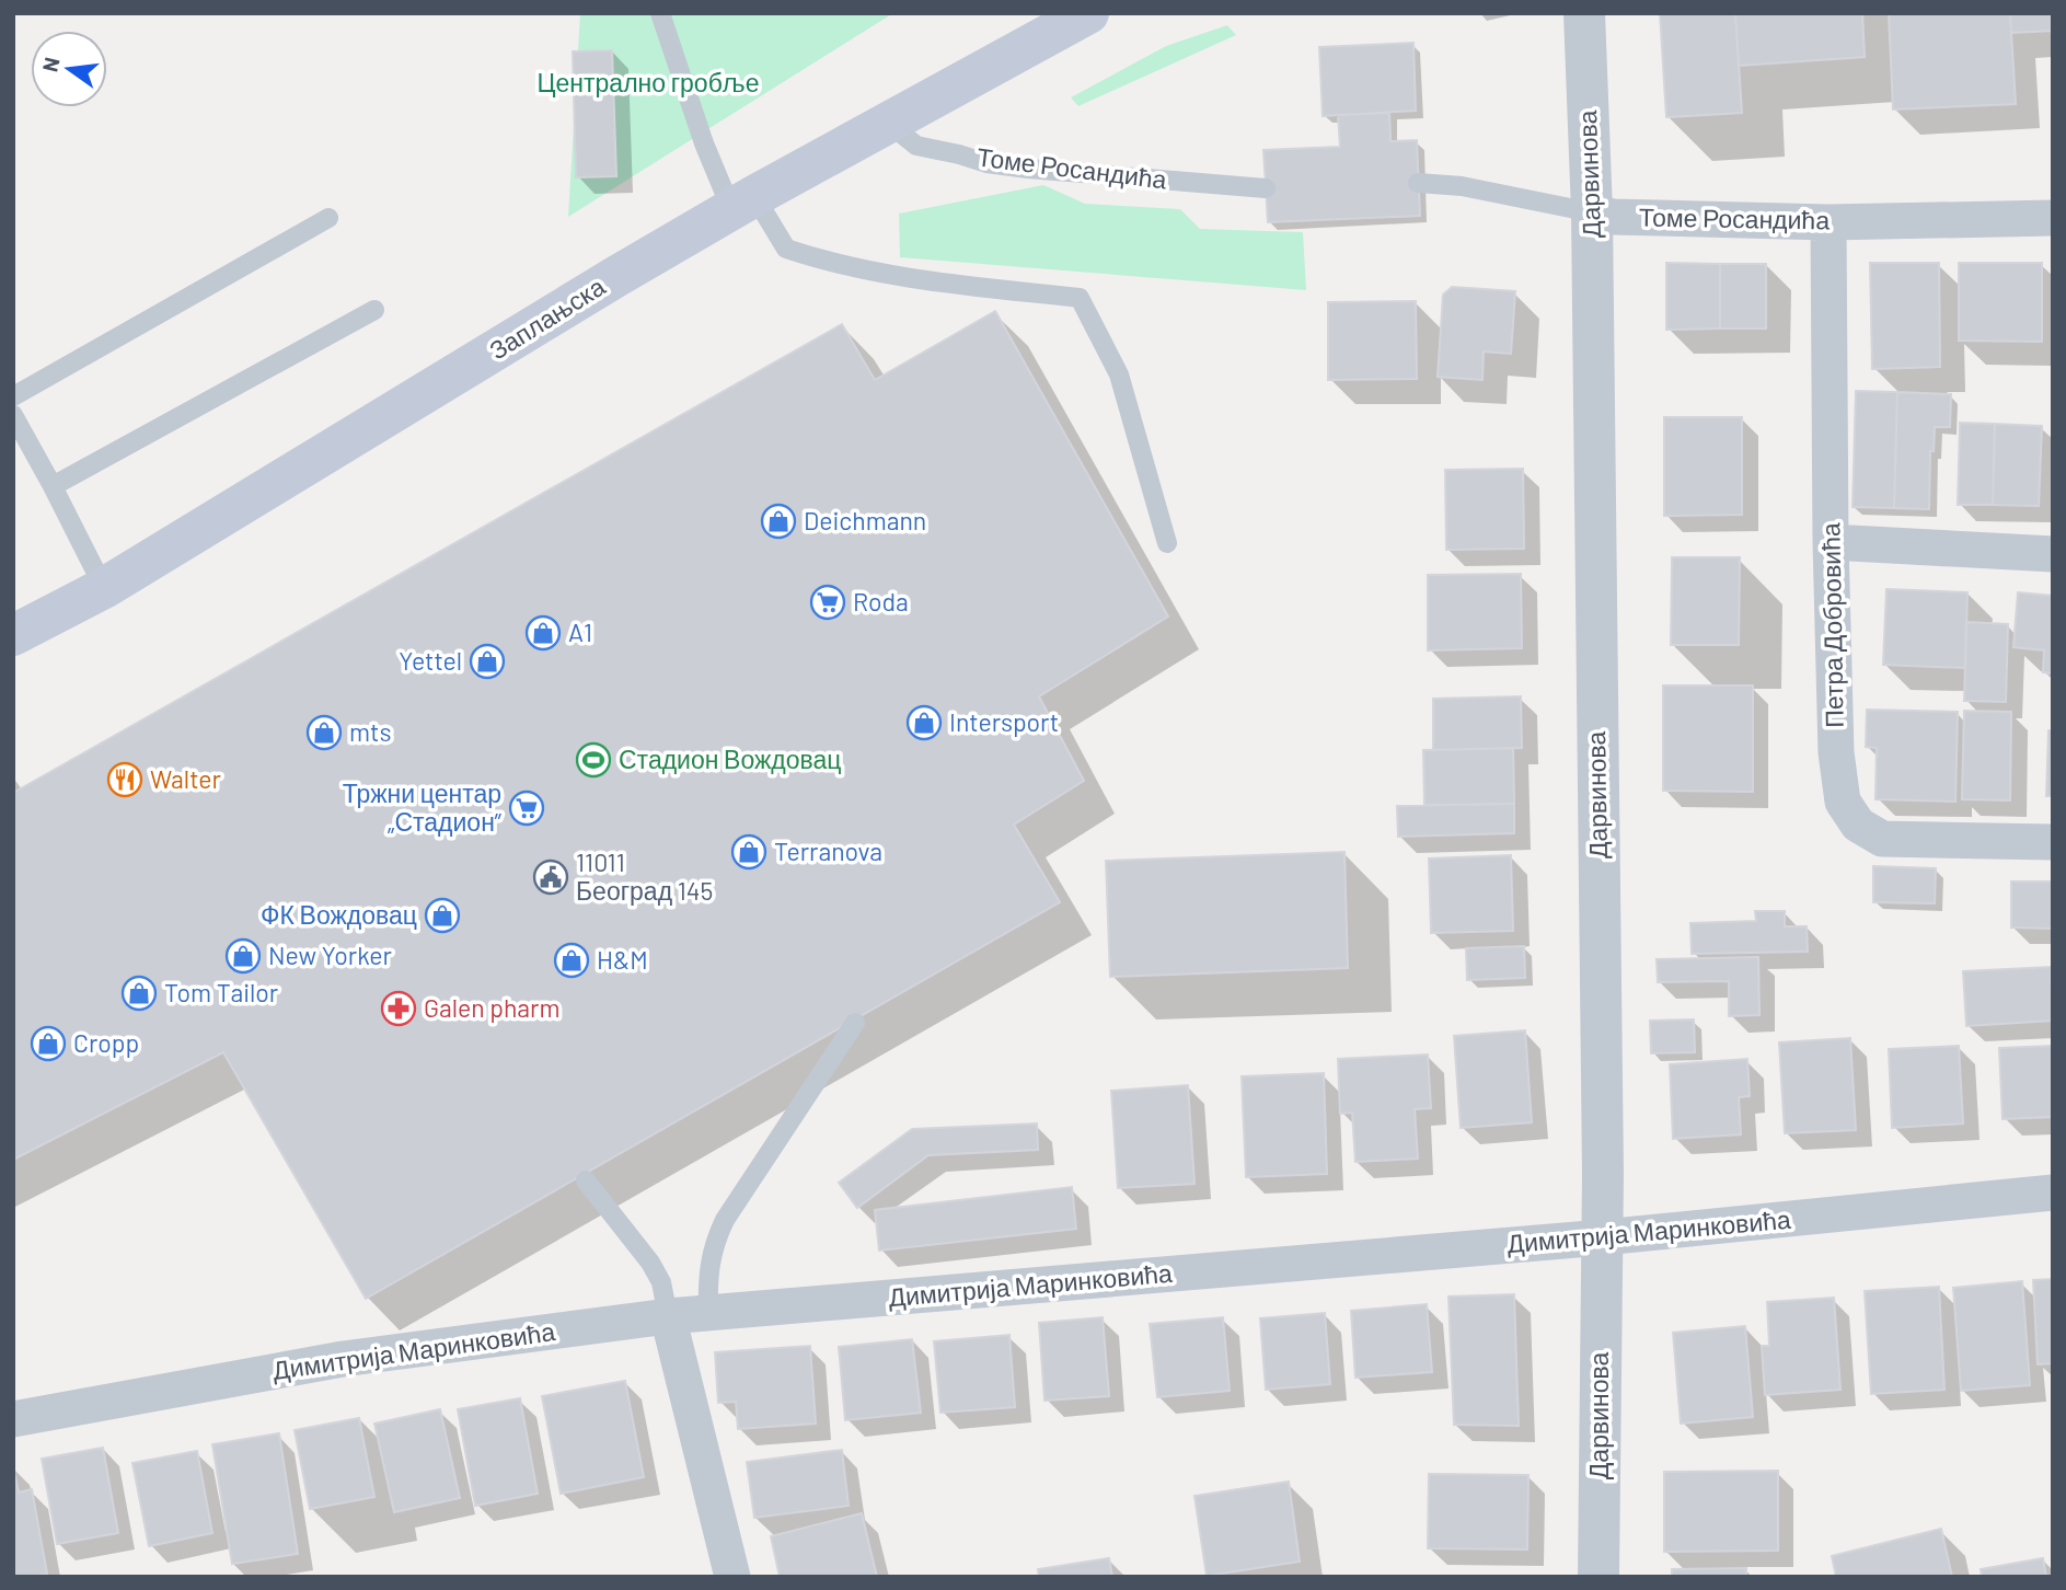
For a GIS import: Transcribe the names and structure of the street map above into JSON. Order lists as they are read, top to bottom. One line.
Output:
{"streets":{"main road":["Заплањска"],"street":["Томе Росандића","Дарвинова","Петра Добровића","Димитрија Маринковића"]},"crossings":[["Томе Росандића","Дарвинова"],["Томе Росандића","Заплањска"],["Томе Росандића","Петра Добровића"],["Дарвинова","Димитрија Маринковића"]],"parks":["Централно гробље"],"places":{"shop":["Deichmann","A1","Yettel","Intersport","mts","Terranova","ФК Вождовац","New Yorker","H&M","Tom Tailor","Cropp"],"supermarket":["Roda","Тржни центар „Стадион”"],"sports":["Стадион Вождовац"],"restaurant":["Walter"],"public building":["11011 Београд 145"],"pharmacy":["Galen pharm"]},"north":"left"}
